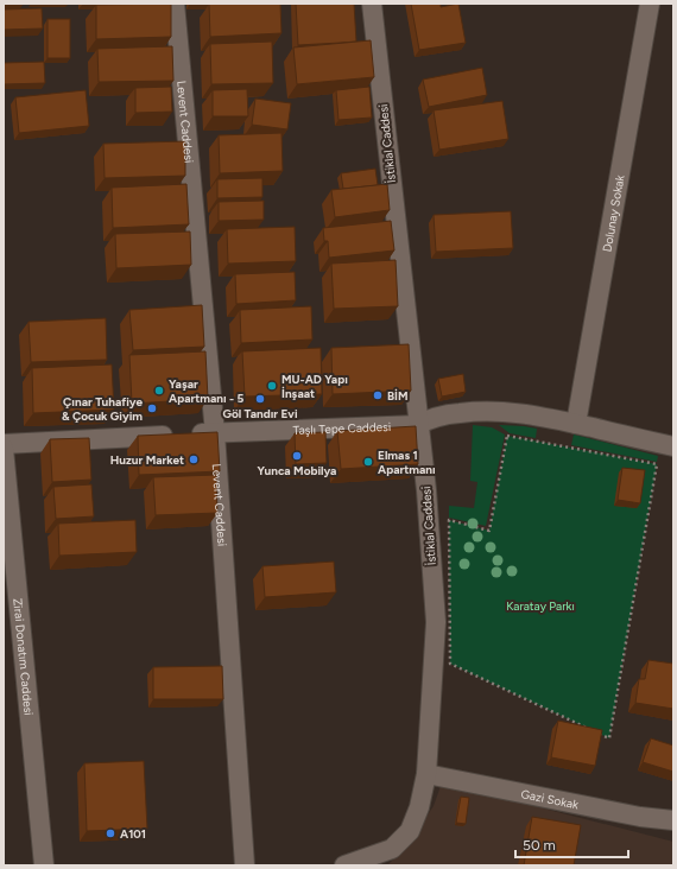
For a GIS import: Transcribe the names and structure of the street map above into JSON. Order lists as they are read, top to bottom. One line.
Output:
{"streets":{"street":["Levent Caddesi","İstiklal Caddesi","Dolunay Sokak","Taşlı Tepe Caddesi","Zirai Donatım Caddesi","Gazi Sokak"]},"crossings":[["Levent Caddesi","Taşlı Tepe Caddesi"],["İstiklal Caddesi","Taşlı Tepe Caddesi"],["İstiklal Caddesi","Gazi Sokak"],["Dolunay Sokak","Taşlı Tepe Caddesi"]],"parks":["Karatay Parkı"],"places":["MU-AD Yapı İnşaat","Yaşar Apartmanı - 5","BİM","Göl Tandır Evi","Çınar Tuhafiye & Çocuk Giyim","Yunca Mobilya","Huzur Market","Elmas 1 Apartmanı","A101"],"scale_bar":"50 m"}
